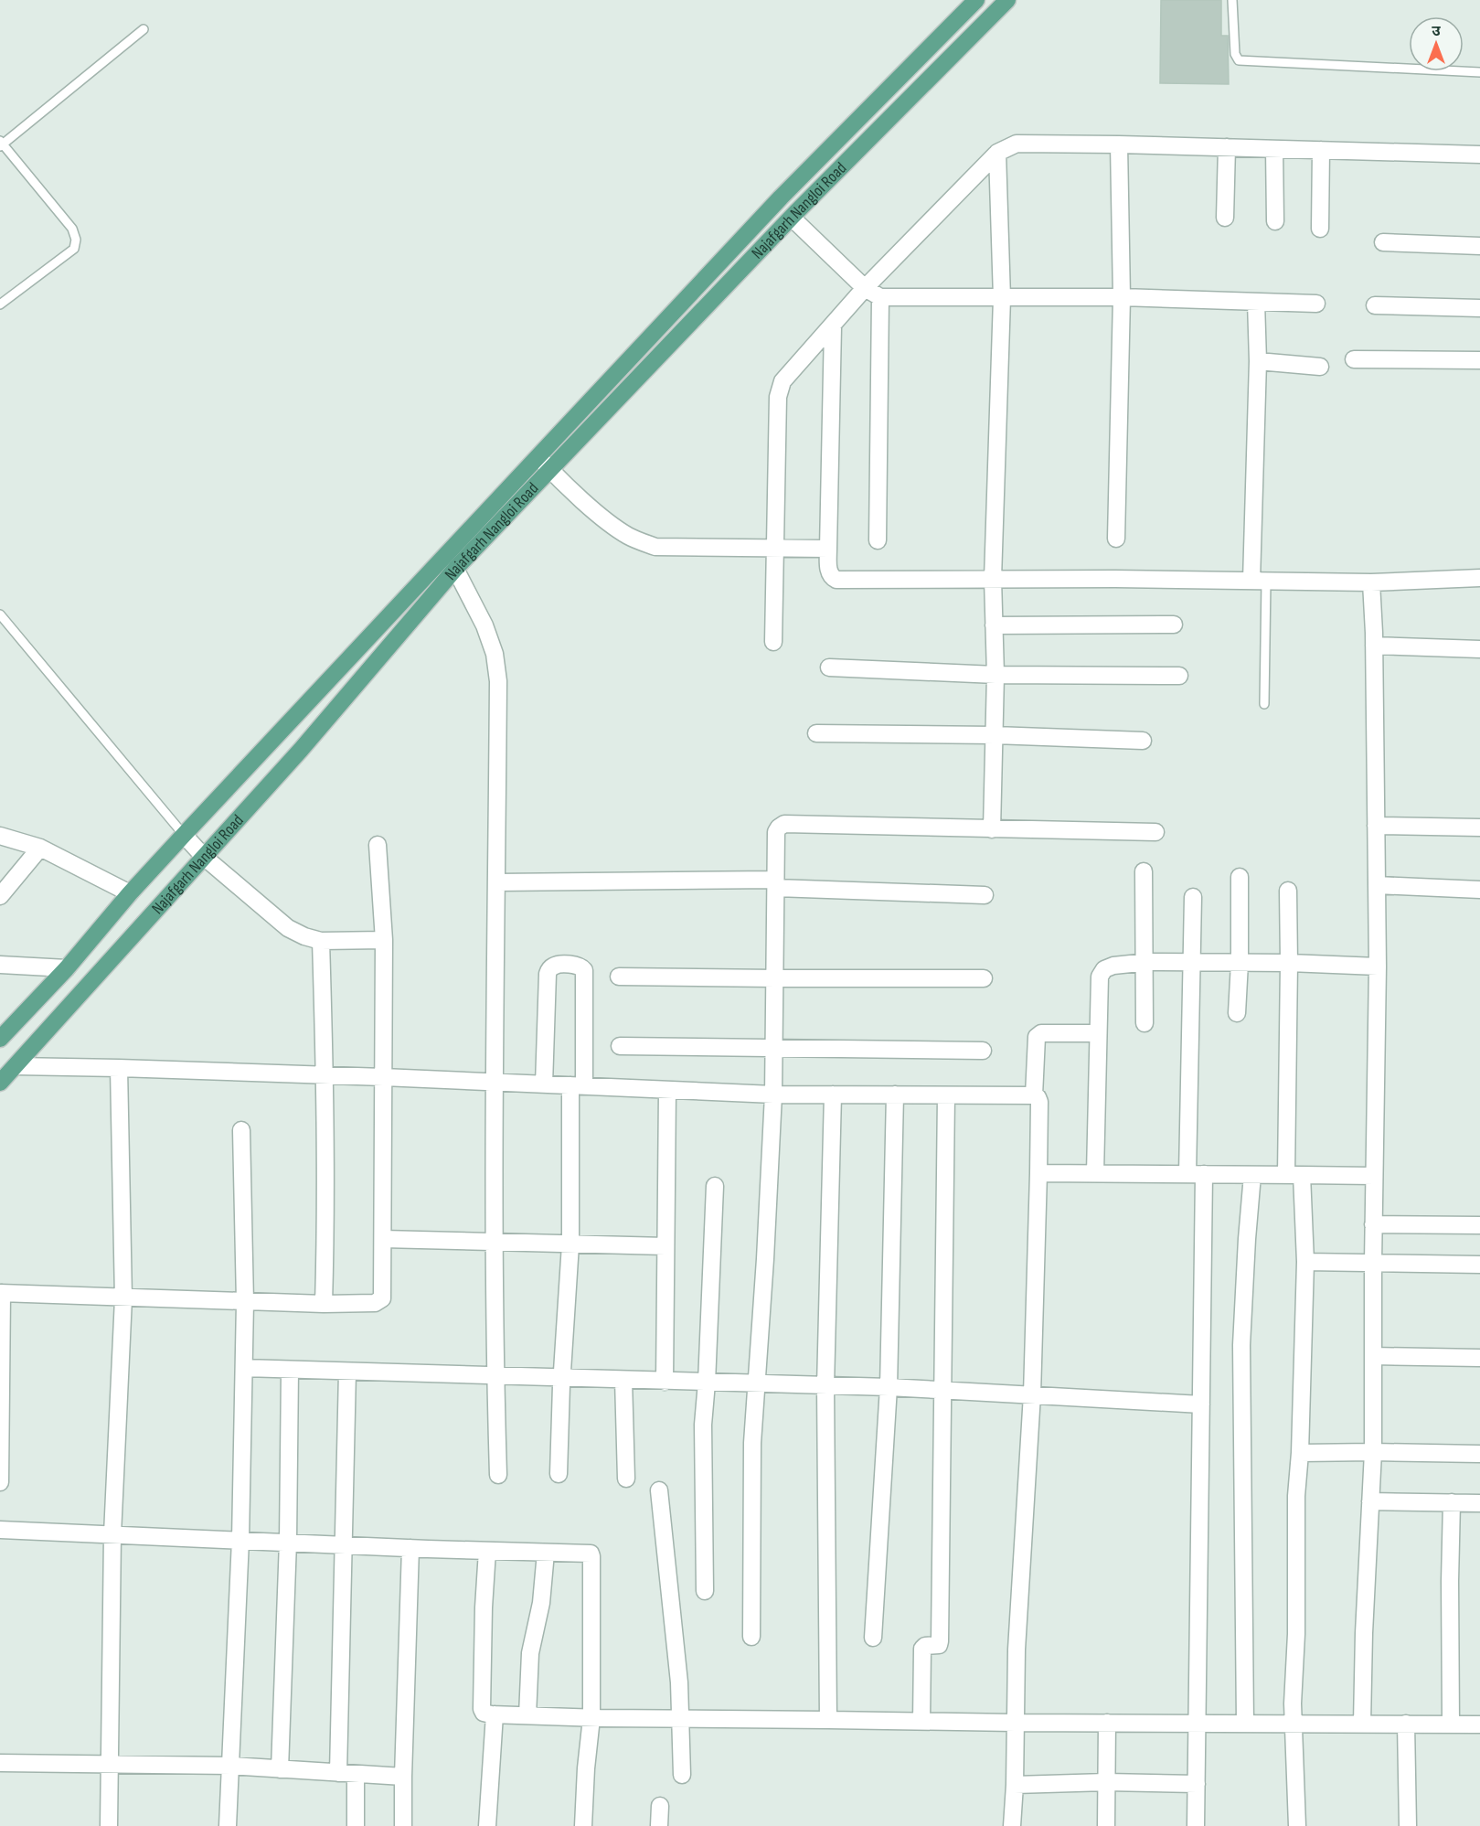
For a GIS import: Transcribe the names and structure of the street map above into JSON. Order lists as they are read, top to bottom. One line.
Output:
{"streets":{"main road":["Najafgarh Nangloi Road"]},"north":"top"}
